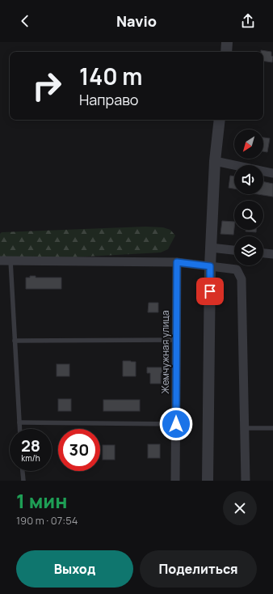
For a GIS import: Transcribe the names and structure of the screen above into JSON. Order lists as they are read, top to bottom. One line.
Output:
{"streets":{"street":["Жемчужная улица"]},"north":"bottom left","page":{"header":"Navio","turn":["140 m","Направо"],"speed":"28 km/h","limit":"30","heading":["1 мин","190 m · 07:54"],"buttons":["Выход","Поделиться"]}}
